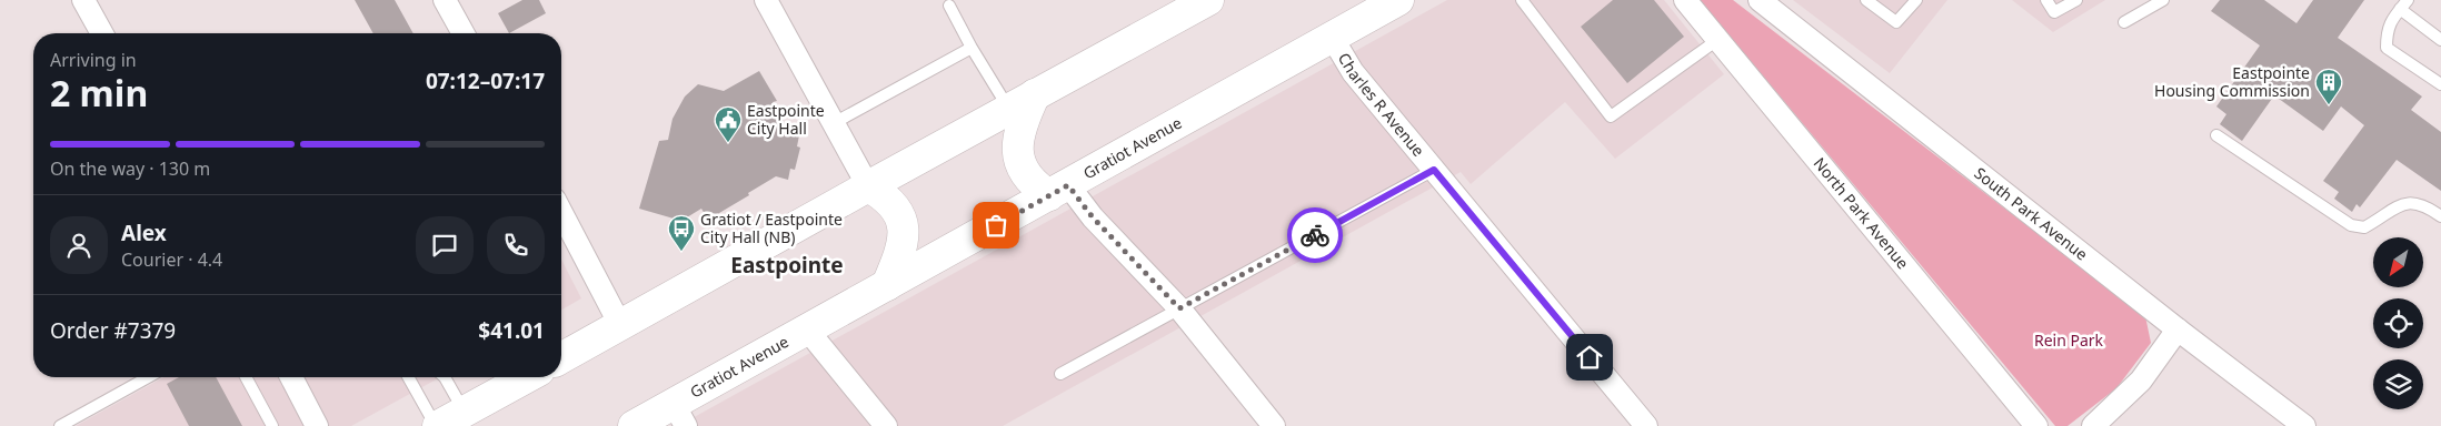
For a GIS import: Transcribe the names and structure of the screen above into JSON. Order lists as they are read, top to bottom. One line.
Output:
{"streets":{"main road":["Gratiot Avenue"],"street":["Charles R Avenue","North Park Avenue","South Park Avenue"]},"crossings":[["Charles R Avenue","Gratiot Avenue"]],"districts":["Eastpointe"],"parks":["Rein Park"],"places":{"building":["Eastpointe Housing Commission"],"public building":["Eastpointe City Hall"],"bus stop":["Gratiot / Eastpointe City Hall (NB)"]},"north":"bottom left","page":{"heading":["2 min","Arriving in","07:12–07:17"],"panel":["Alex","Courier · 4.4","Order #7379","$41.01"],"bar":"On the way · 130 m"}}
